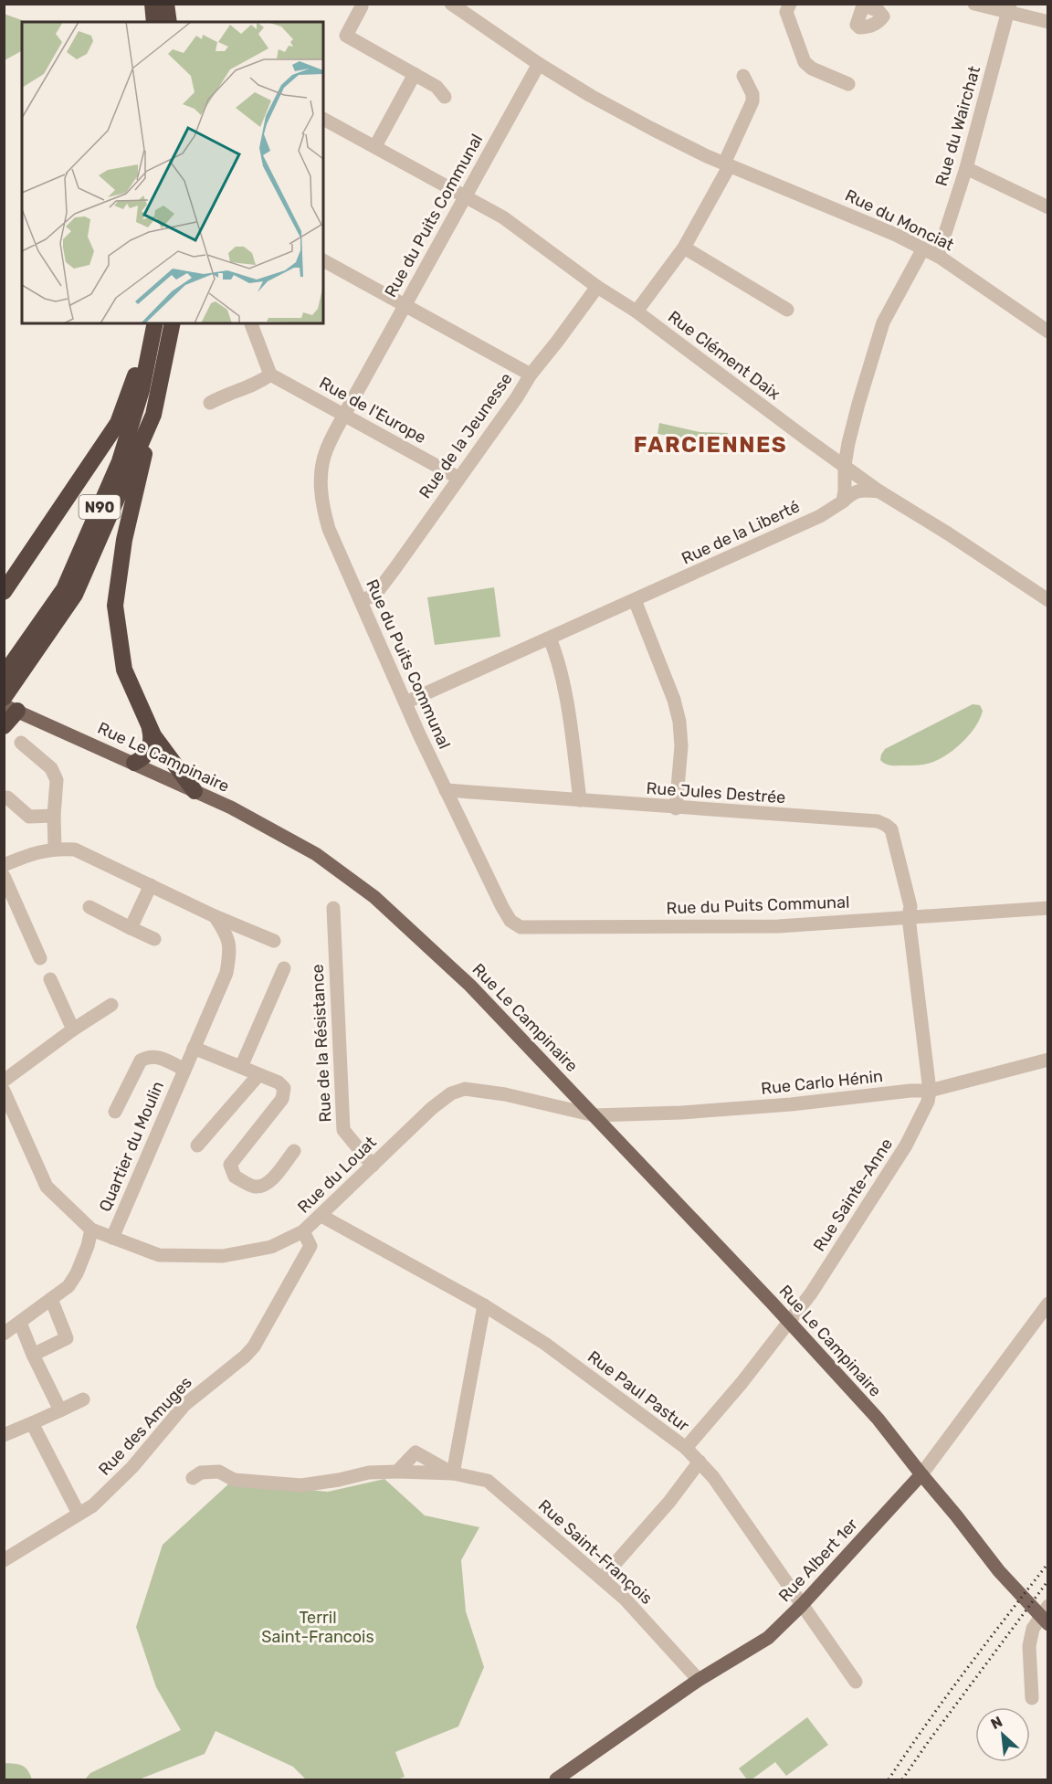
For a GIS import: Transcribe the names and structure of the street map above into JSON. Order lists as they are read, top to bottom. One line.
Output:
{"streets":{"highway":["N90"],"main road":["Rue Le Campinaire","Rue Albert 1er"],"street":["Rue du Wairchat","Rue du Puits Communal","Rue du Monciat","Rue Clément Daix","Rue de l'Europe","Rue de la Jeunesse","Rue de la Liberté","Rue Jules Destrée","Rue de la Résistance","Rue Carlo Hénin","Quartier du Moulin","Rue du Louat","Rue Sainte-Anne","Rue Paul Pastur","Rue des Amuges","Rue Saint-François"]},"crossings":[["Rue du Wairchat","Rue du Monciat"],["Rue du Puits Communal","Rue du Monciat"],["Rue du Puits Communal","Rue Clément Daix"],["Rue du Puits Communal","Rue de l'Europe"],["Rue du Puits Communal","Rue de la Jeunesse"],["Rue du Puits Communal","Rue de la Liberté"],["Rue du Puits Communal","Rue Jules Destrée"],["Rue du Puits Communal","Rue Sainte-Anne"],["Rue Clément Daix","Rue de la Jeunesse"],["Rue Clément Daix","Rue de la Liberté"],["Rue de l'Europe","Rue de la Jeunesse"],["N90","Rue Le Campinaire"],["Rue Le Campinaire","Rue Carlo Hénin"],["Rue Le Campinaire","Rue du Louat"],["Rue Le Campinaire","Rue Sainte-Anne"],["Rue Le Campinaire","Rue Albert 1er"],["Rue Jules Destrée","Rue Sainte-Anne"],["Rue de la Résistance","Rue du Louat"],["Rue Carlo Hénin","Rue du Louat"],["Rue Carlo Hénin","Rue Sainte-Anne"],["Quartier du Moulin","Rue du Louat"],["Rue du Louat","Rue Paul Pastur"],["Rue du Louat","Rue des Amuges"],["Rue Sainte-Anne","Rue Paul Pastur"],["Rue Paul Pastur","Rue Albert 1er"],["Rue Saint-François","Rue Albert 1er"]],"districts":["FARCIENNES"],"parks":["Terril Saint-Francois"],"north":"top left"}
